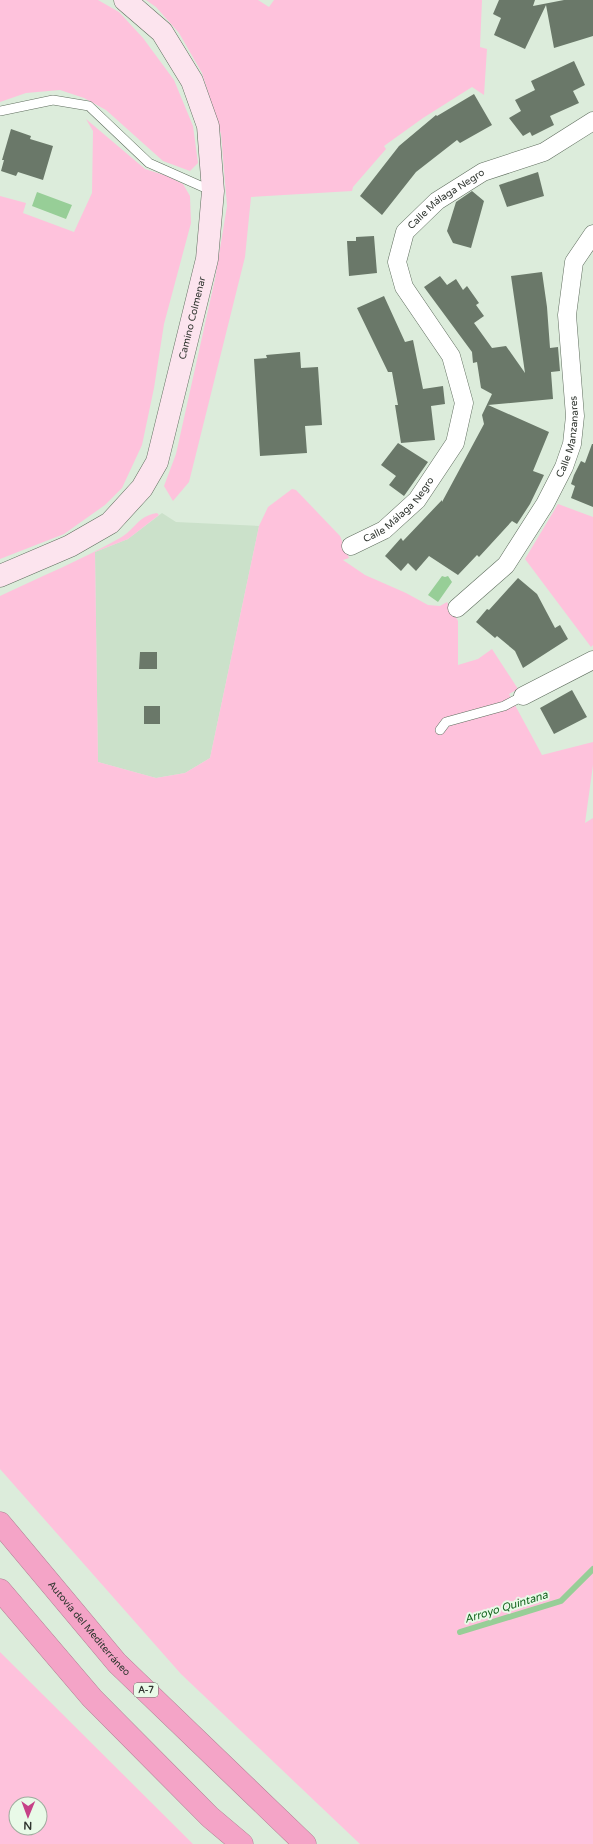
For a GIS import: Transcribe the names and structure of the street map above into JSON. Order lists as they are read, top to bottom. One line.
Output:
{"streets":{"highway":["Autovía del Mediterráneo","A-7"],"main road":["Camino Colmenar"],"street":["Calle Málaga Negro","Calle Manzanares"]},"water":["Arroyo Quintana"],"north":"bottom"}
